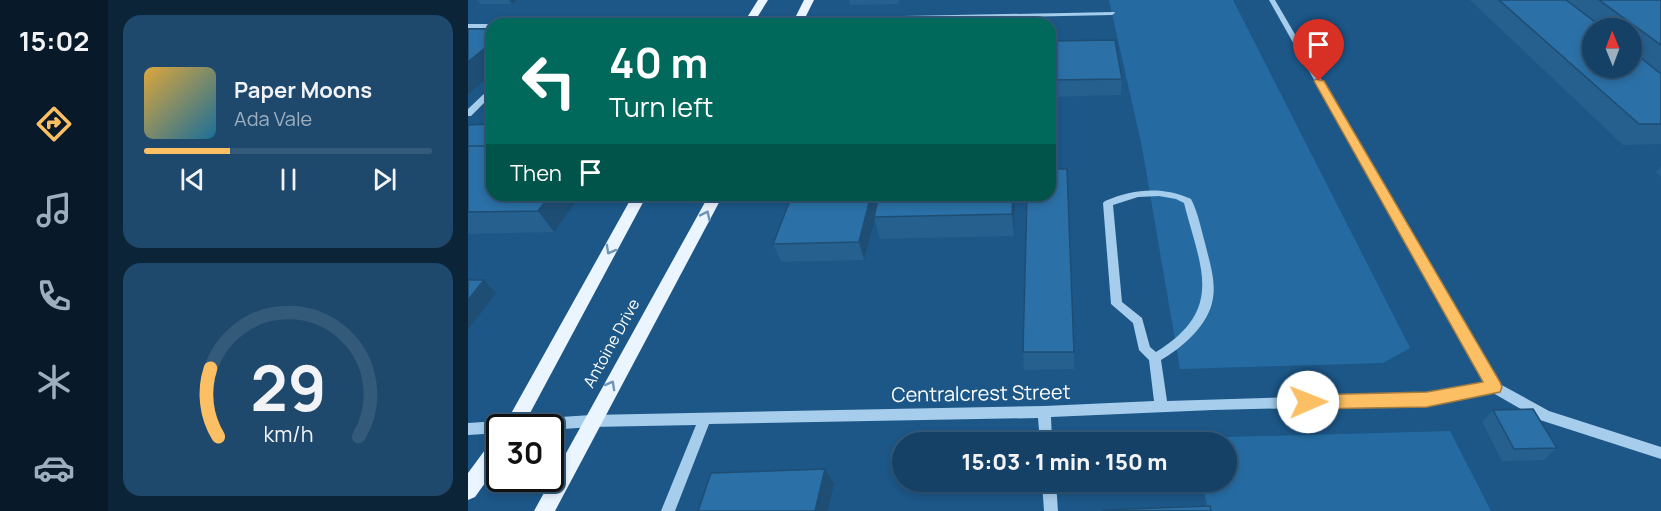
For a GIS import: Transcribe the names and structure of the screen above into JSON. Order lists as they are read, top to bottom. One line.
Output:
{"streets":{"main road":["Antoine Drive"],"street":["Centralcrest Street"]},"crossings":[["Antoine Drive","Centralcrest Street"]],"north":"top","page":{"tabs":"15:02","turn":["40 m","Turn left"],"song":["Paper Moons","Ada Vale"],"then":"Then","limit":"30","trip":"15:03 · 1 min · 150 m","gauge":["29","km/h"]}}
